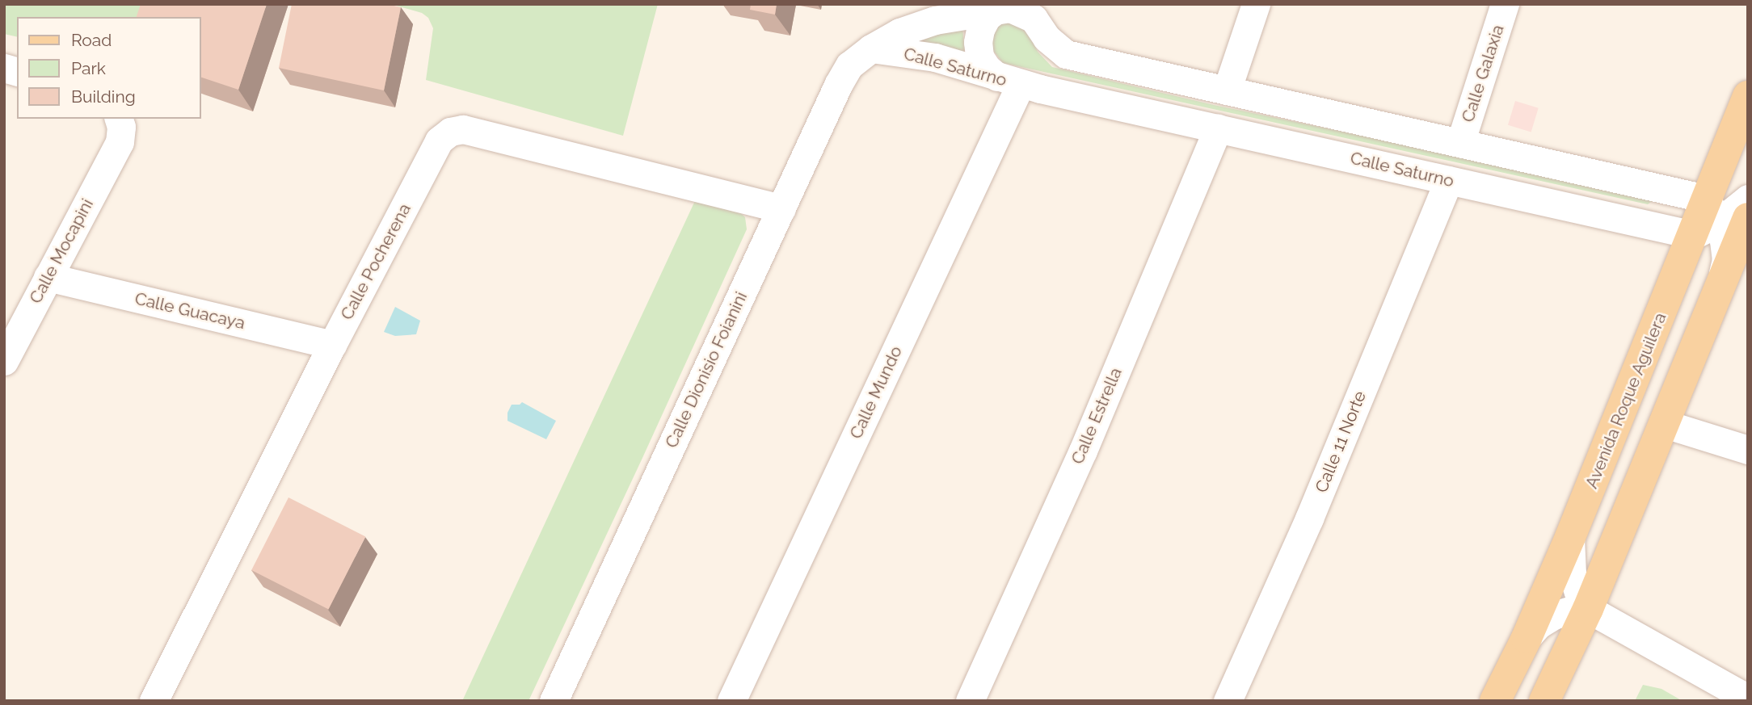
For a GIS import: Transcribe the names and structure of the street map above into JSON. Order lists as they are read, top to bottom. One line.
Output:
{"streets":{"main road":["Avenida Roque Aguilera"],"street":["Calle Saturno","Calle Galaxia","Calle Mocapini","Calle Pocherena","Calle Guacaya","Calle Dionisio Foianini","Calle Mundo","Calle Estrella","Calle 11 Norte"]},"crossings":[["Calle Saturno","Calle Galaxia"],["Calle Saturno","Calle Dionisio Foianini"],["Calle Saturno","Calle Mundo"],["Calle Saturno","Avenida Roque Aguilera"],["Calle Saturno","Calle Estrella"],["Calle Saturno","Calle 11 Norte"],["Calle Mocapini","Calle Guacaya"],["Calle Pocherena","Calle Guacaya"],["Calle Pocherena","Calle Dionisio Foianini"]],"legend":["Road","Park","Building"]}
